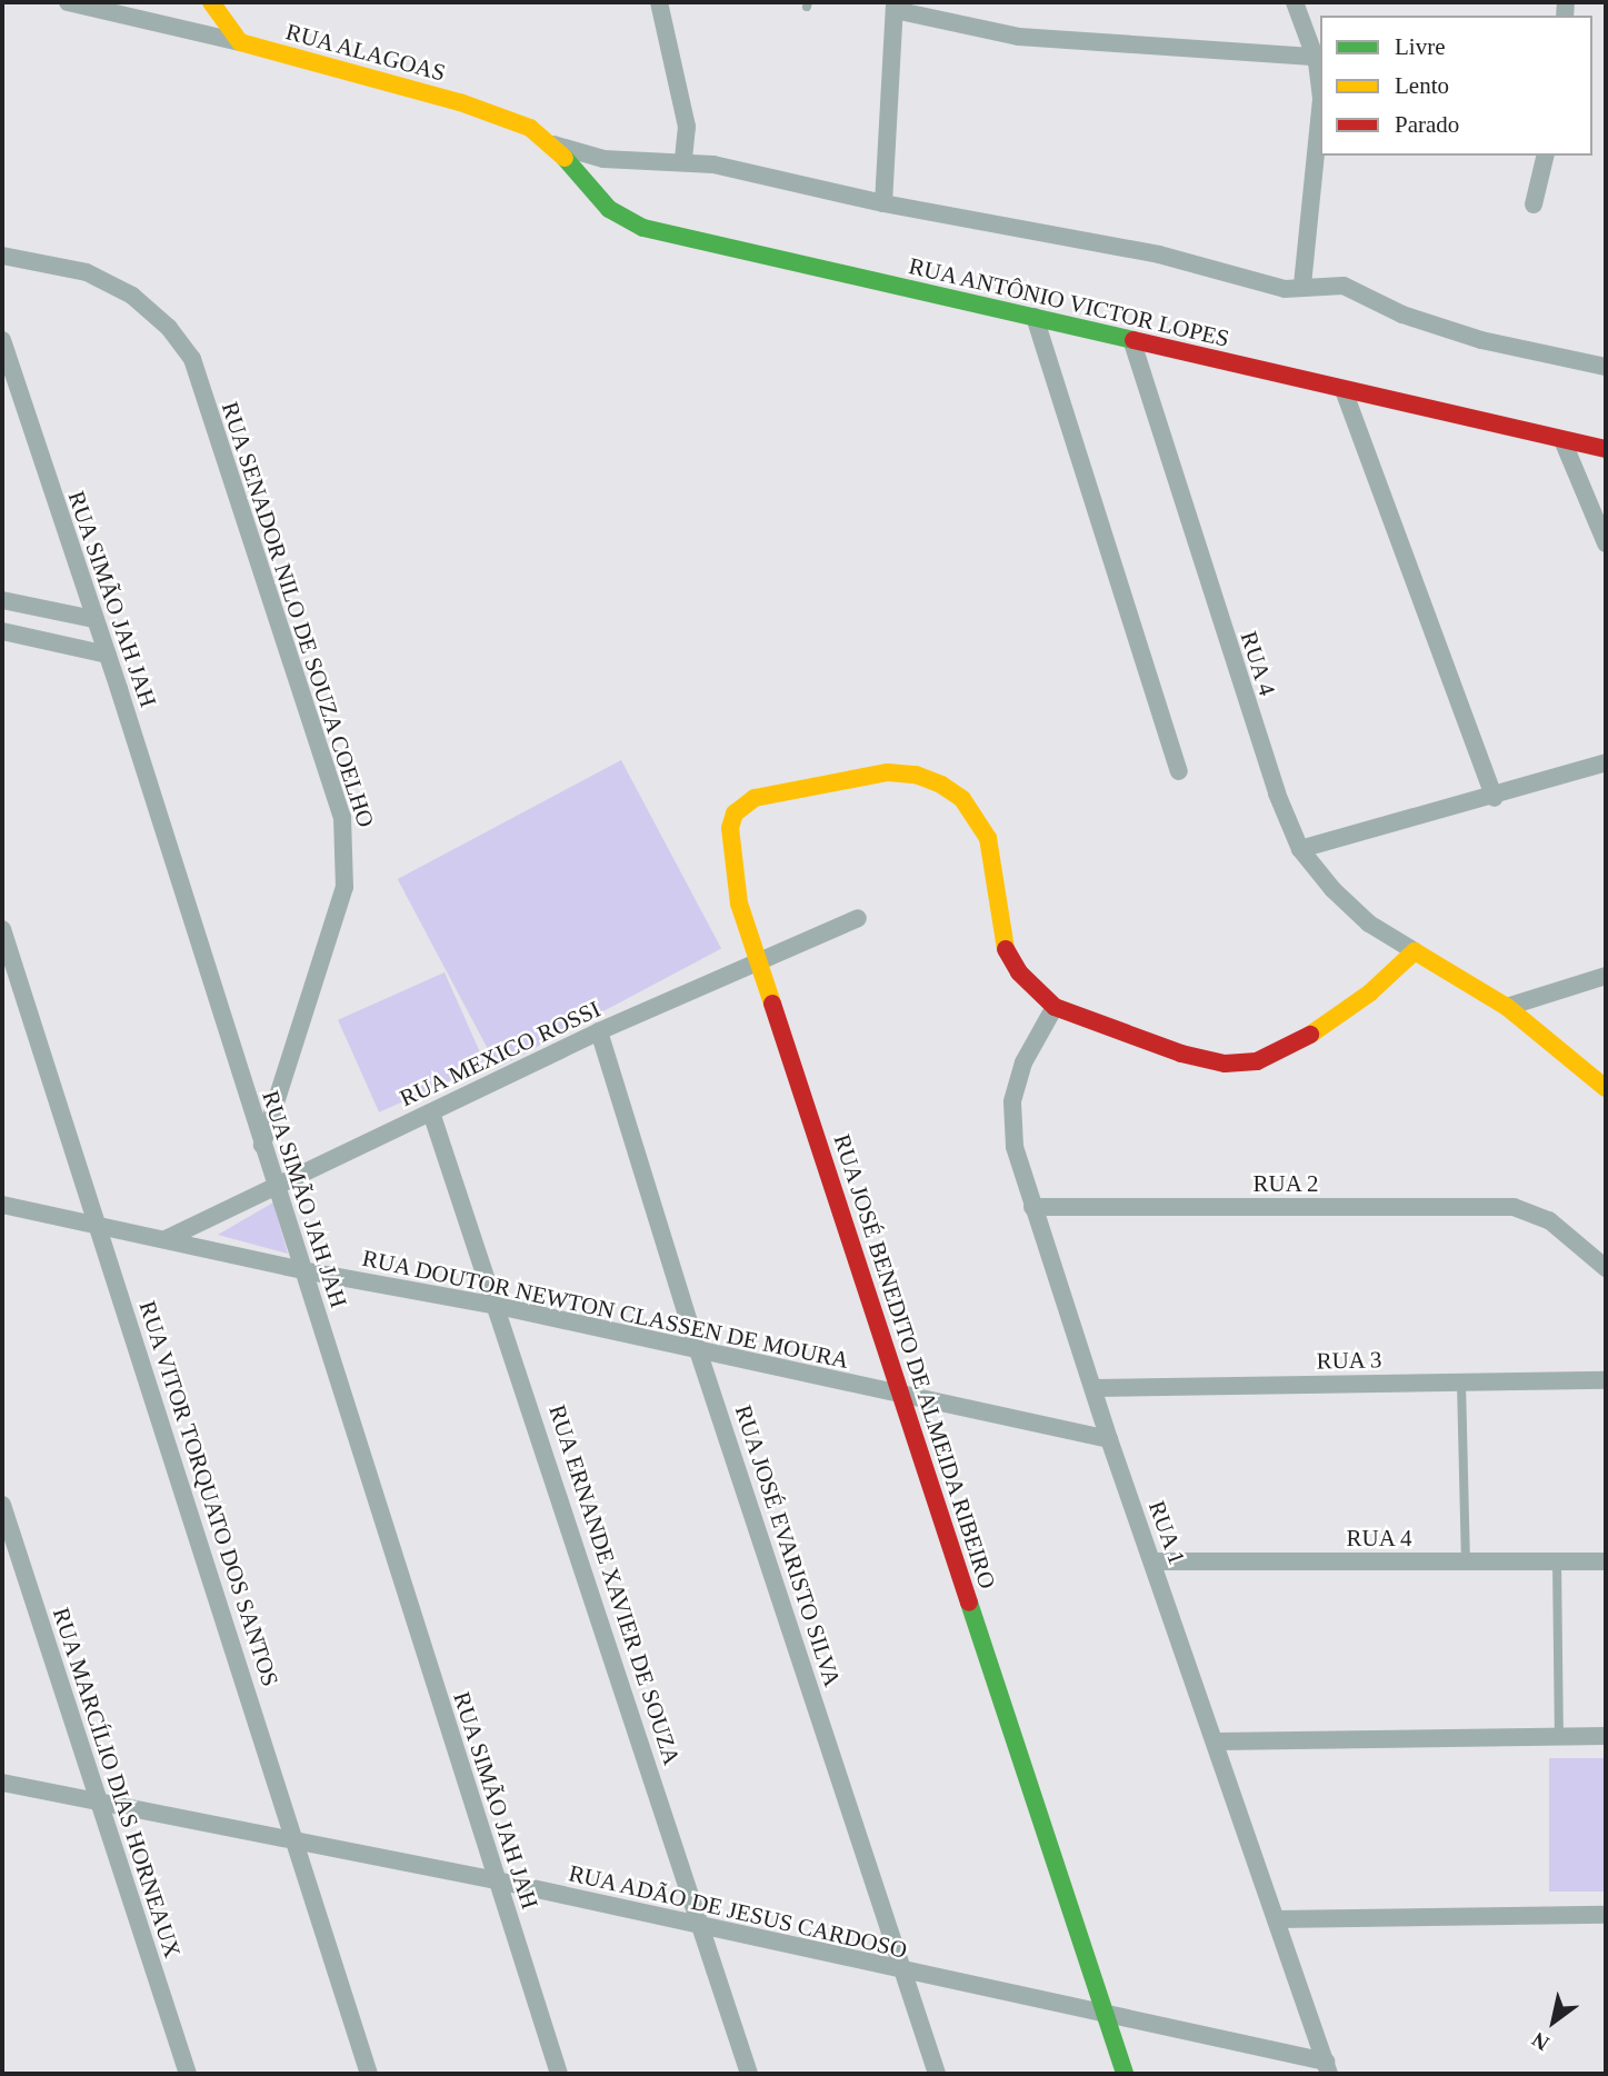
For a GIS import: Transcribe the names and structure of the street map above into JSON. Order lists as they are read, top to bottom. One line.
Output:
{"streets":{"street":["RUA ALAGOAS","RUA ANTÔNIO VICTOR LOPES","RUA SIMÃO JAH JAH","RUA SENADOR NILO DE SOUZA COELHO","RUA 4","RUA MEXICO ROSSI","RUA 2","RUA DOUTOR NEWTON CLASSEN DE MOURA","RUA 3","RUA JOSÉ BENEDITO DE ALMEIDA RIBEIRO","RUA VITOR TORQUATO DOS SANTOS","RUA 1","RUA JOSÉ EVARISTO SILVA","RUA ERNANDE XAVIER DE SOUZA","RUA MARCÍLIO DIAS HORNEAUX","RUA ADÃO DE JESUS CARDOSO"]},"crossings":[["RUA ALAGOAS","RUA ANTÔNIO VICTOR LOPES"],["RUA ANTÔNIO VICTOR LOPES","RUA 4"],["RUA SIMÃO JAH JAH","RUA SENADOR NILO DE SOUZA COELHO"],["RUA SIMÃO JAH JAH","RUA MEXICO ROSSI"],["RUA SIMÃO JAH JAH","RUA DOUTOR NEWTON CLASSEN DE MOURA"],["RUA SIMÃO JAH JAH","RUA ADÃO DE JESUS CARDOSO"],["RUA 4","RUA 1"],["RUA MEXICO ROSSI","RUA DOUTOR NEWTON CLASSEN DE MOURA"],["RUA MEXICO ROSSI","RUA JOSÉ BENEDITO DE ALMEIDA RIBEIRO"],["RUA MEXICO ROSSI","RUA JOSÉ EVARISTO SILVA"],["RUA MEXICO ROSSI","RUA ERNANDE XAVIER DE SOUZA"],["RUA 2","RUA 1"],["RUA DOUTOR NEWTON CLASSEN DE MOURA","RUA JOSÉ BENEDITO DE ALMEIDA RIBEIRO"],["RUA DOUTOR NEWTON CLASSEN DE MOURA","RUA VITOR TORQUATO DOS SANTOS"],["RUA DOUTOR NEWTON CLASSEN DE MOURA","RUA 1"],["RUA DOUTOR NEWTON CLASSEN DE MOURA","RUA JOSÉ EVARISTO SILVA"],["RUA DOUTOR NEWTON CLASSEN DE MOURA","RUA ERNANDE XAVIER DE SOUZA"],["RUA 3","RUA 1"],["RUA JOSÉ BENEDITO DE ALMEIDA RIBEIRO","RUA 1"],["RUA JOSÉ BENEDITO DE ALMEIDA RIBEIRO","RUA ADÃO DE JESUS CARDOSO"],["RUA VITOR TORQUATO DOS SANTOS","RUA ADÃO DE JESUS CARDOSO"],["RUA 1","RUA ADÃO DE JESUS CARDOSO"],["RUA JOSÉ EVARISTO SILVA","RUA ADÃO DE JESUS CARDOSO"],["RUA ERNANDE XAVIER DE SOUZA","RUA ADÃO DE JESUS CARDOSO"],["RUA MARCÍLIO DIAS HORNEAUX","RUA ADÃO DE JESUS CARDOSO"]],"legend":["Livre","Lento","Parado"],"north":"bottom left"}
